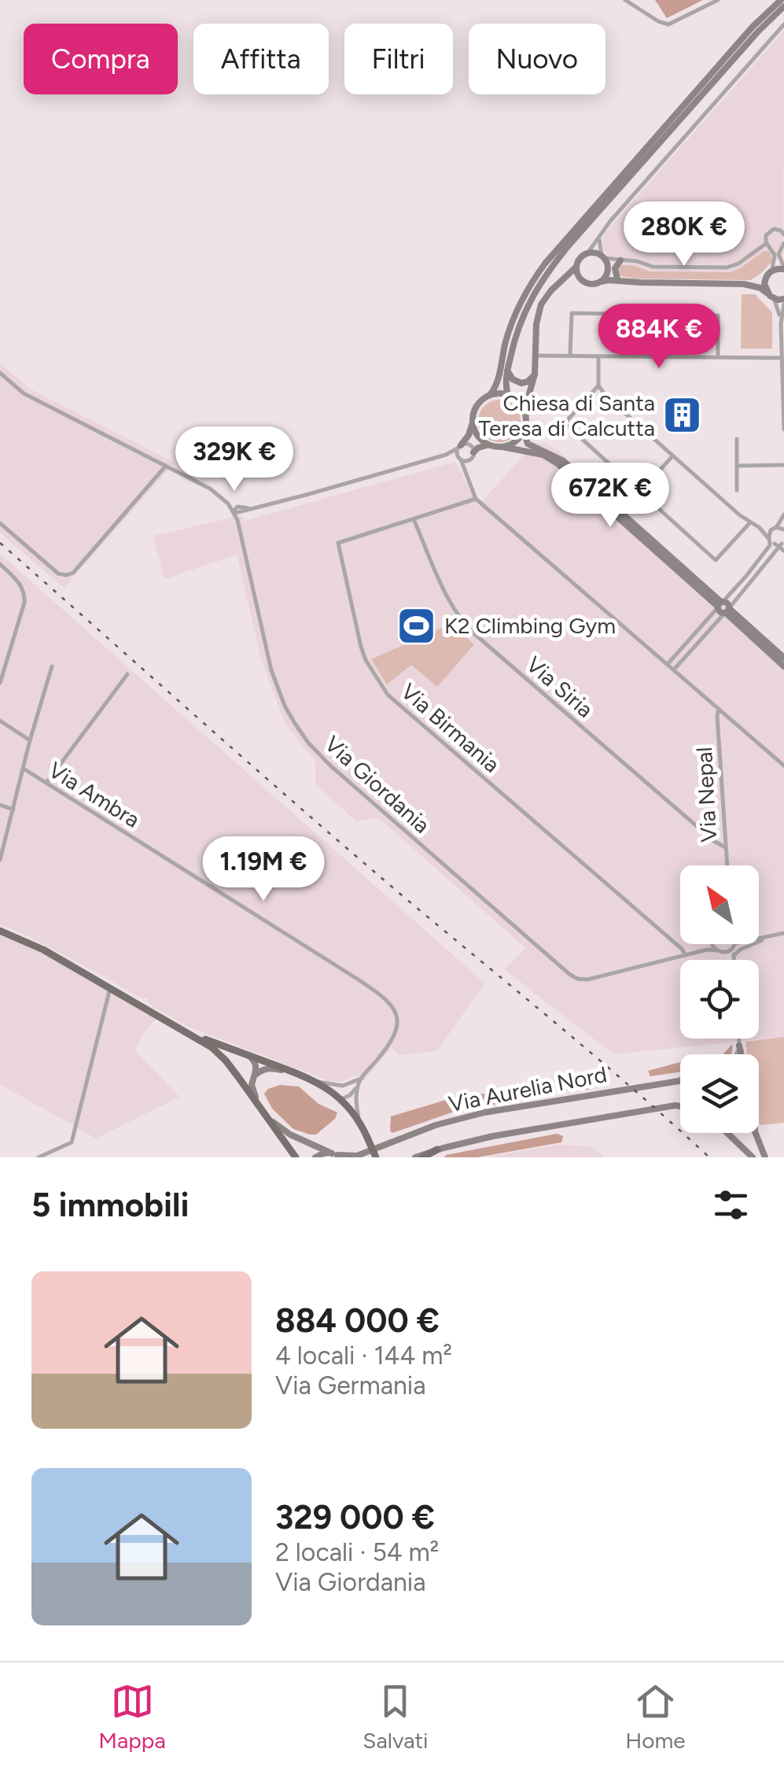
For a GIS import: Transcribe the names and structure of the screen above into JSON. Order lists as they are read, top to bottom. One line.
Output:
{"streets":{"main road":["Via Aurelia Nord"],"street":["Via Siria","Via Birmania","Via Giordania","Via Ambra","Via Nepal"]},"crossings":[["Via Siria","Via Birmania"],["Via Siria","Via Nepal"],["Via Birmania","Via Giordania"]],"places":{"building":["Chiesa di Santa Teresa di Calcutta"],"sports":["K2 Climbing Gym"]},"north":"top left","page":{"chip":["Compra","Affitta","Filtri","Nuovo"],"price":["280K €","884K €","329K €","672K €","1.19M €"],"heading":"5 immobili","list":[{"name":"884 000 €","note":"4 locali · 144 m² · Via Germania"},{"name":"329 000 €","note":"2 locali · 54 m² · Via Giordania"}],"tabs":["Mappa","Salvati","Home"]}}
